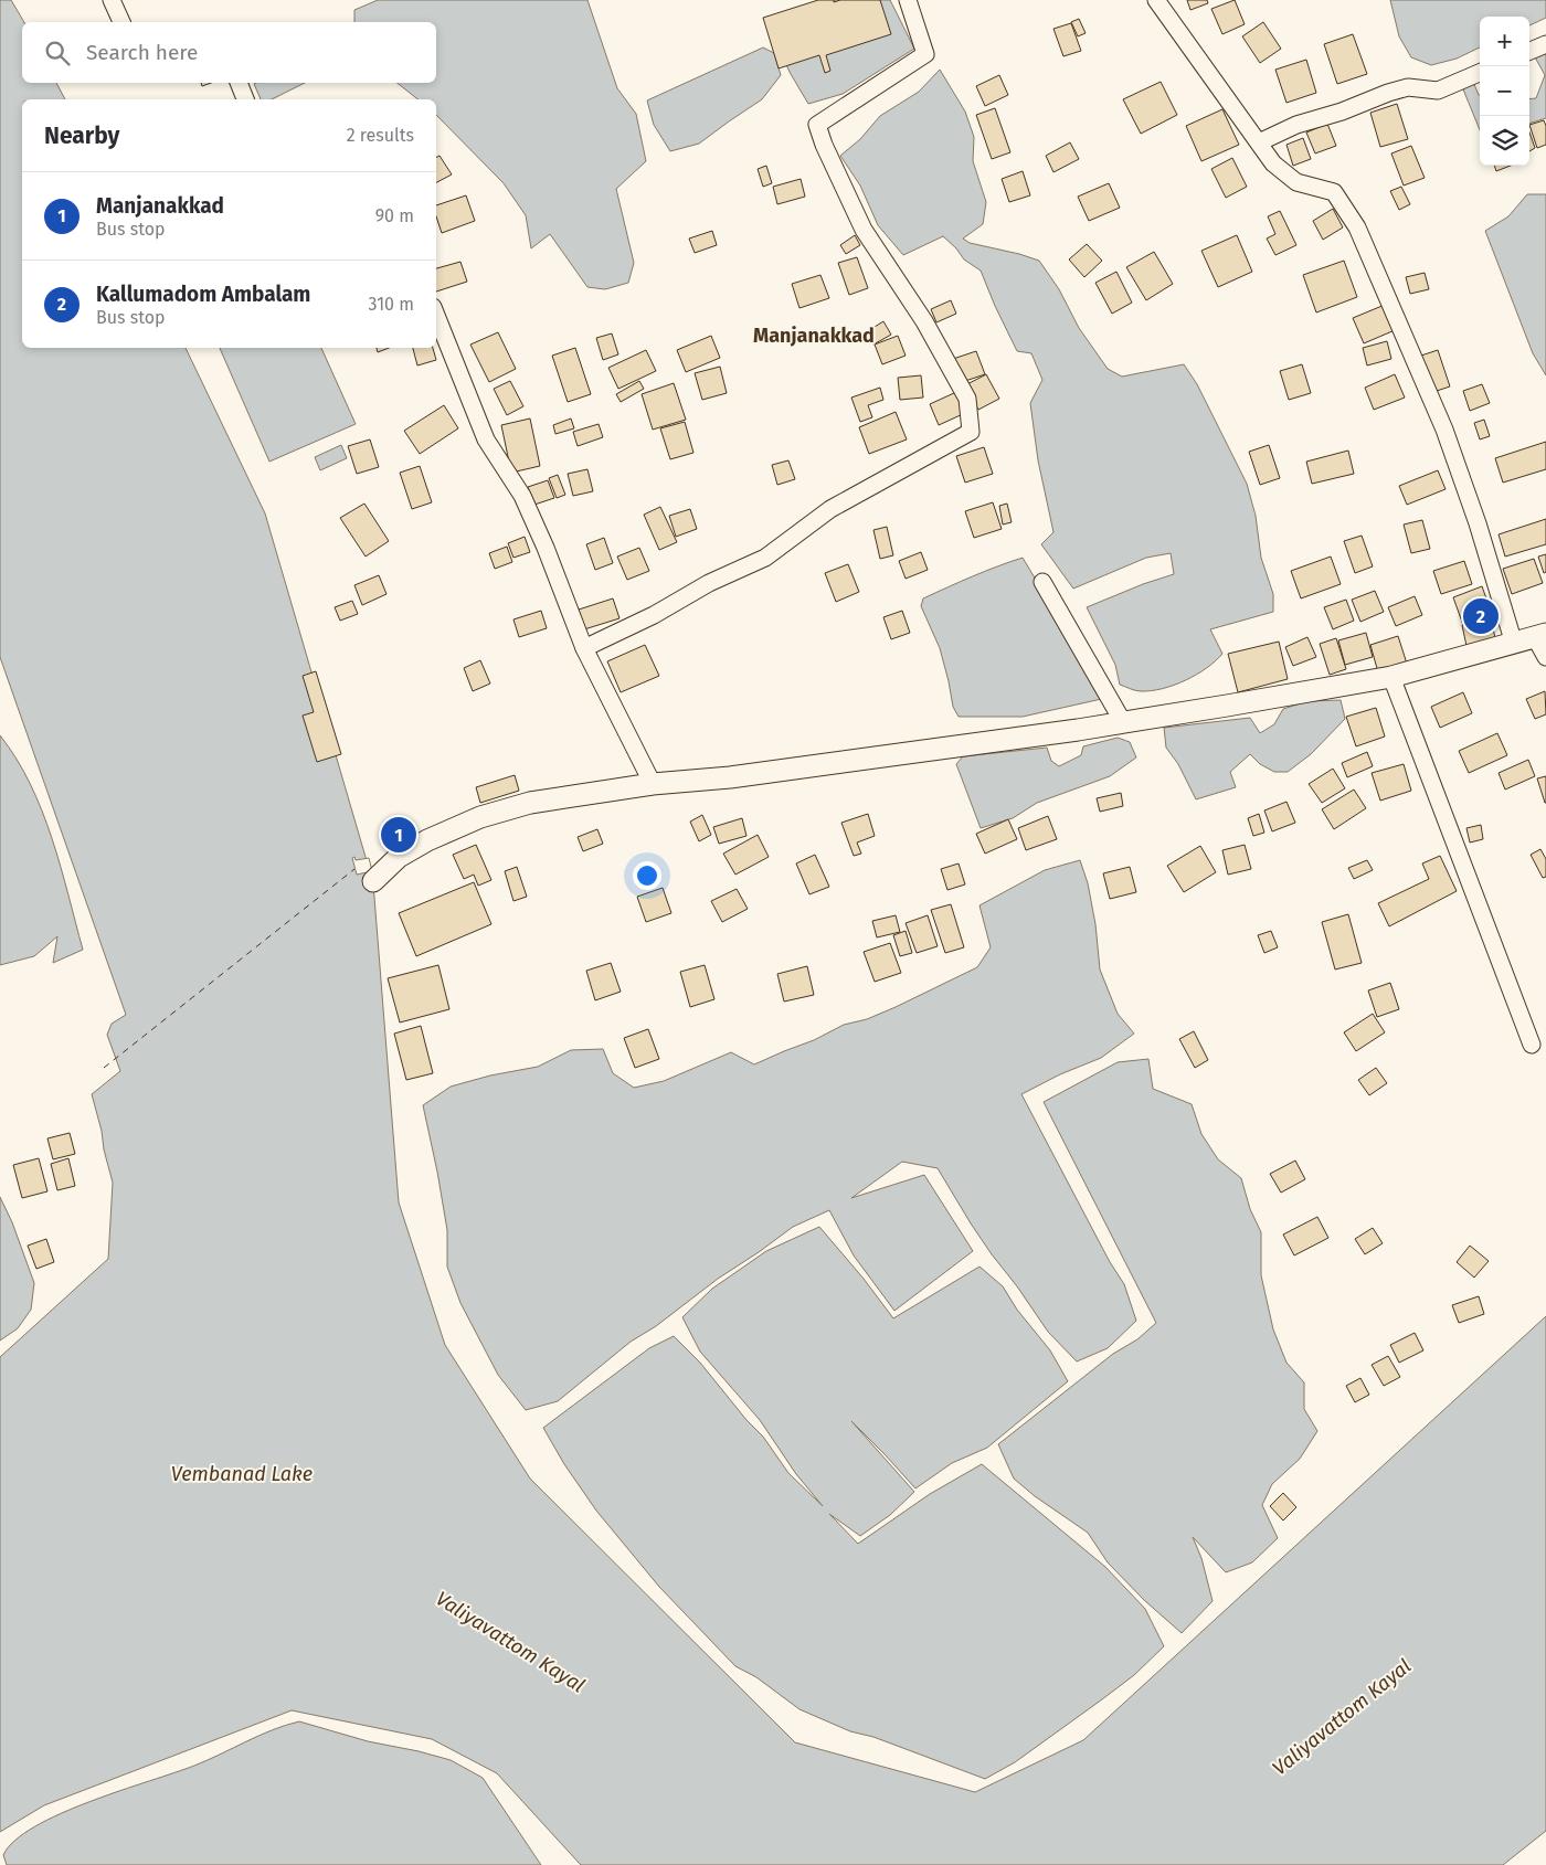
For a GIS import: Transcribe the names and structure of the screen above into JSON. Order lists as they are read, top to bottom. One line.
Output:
{"districts":["Manjanakkad"],"water":["Vembanad Lake","Valiyavattom Kayal"],"page":{"map_buttons":["+","−"],"search":"Search here","heading":["Nearby","2 results"],"list":[{"mark":"1","name":"Manjanakkad","note":"Bus stop","value":"90 m"},{"mark":"2","name":"Kallumadom Ambalam","note":"Bus stop","value":"310 m"}],"pins":["2","1"]}}
